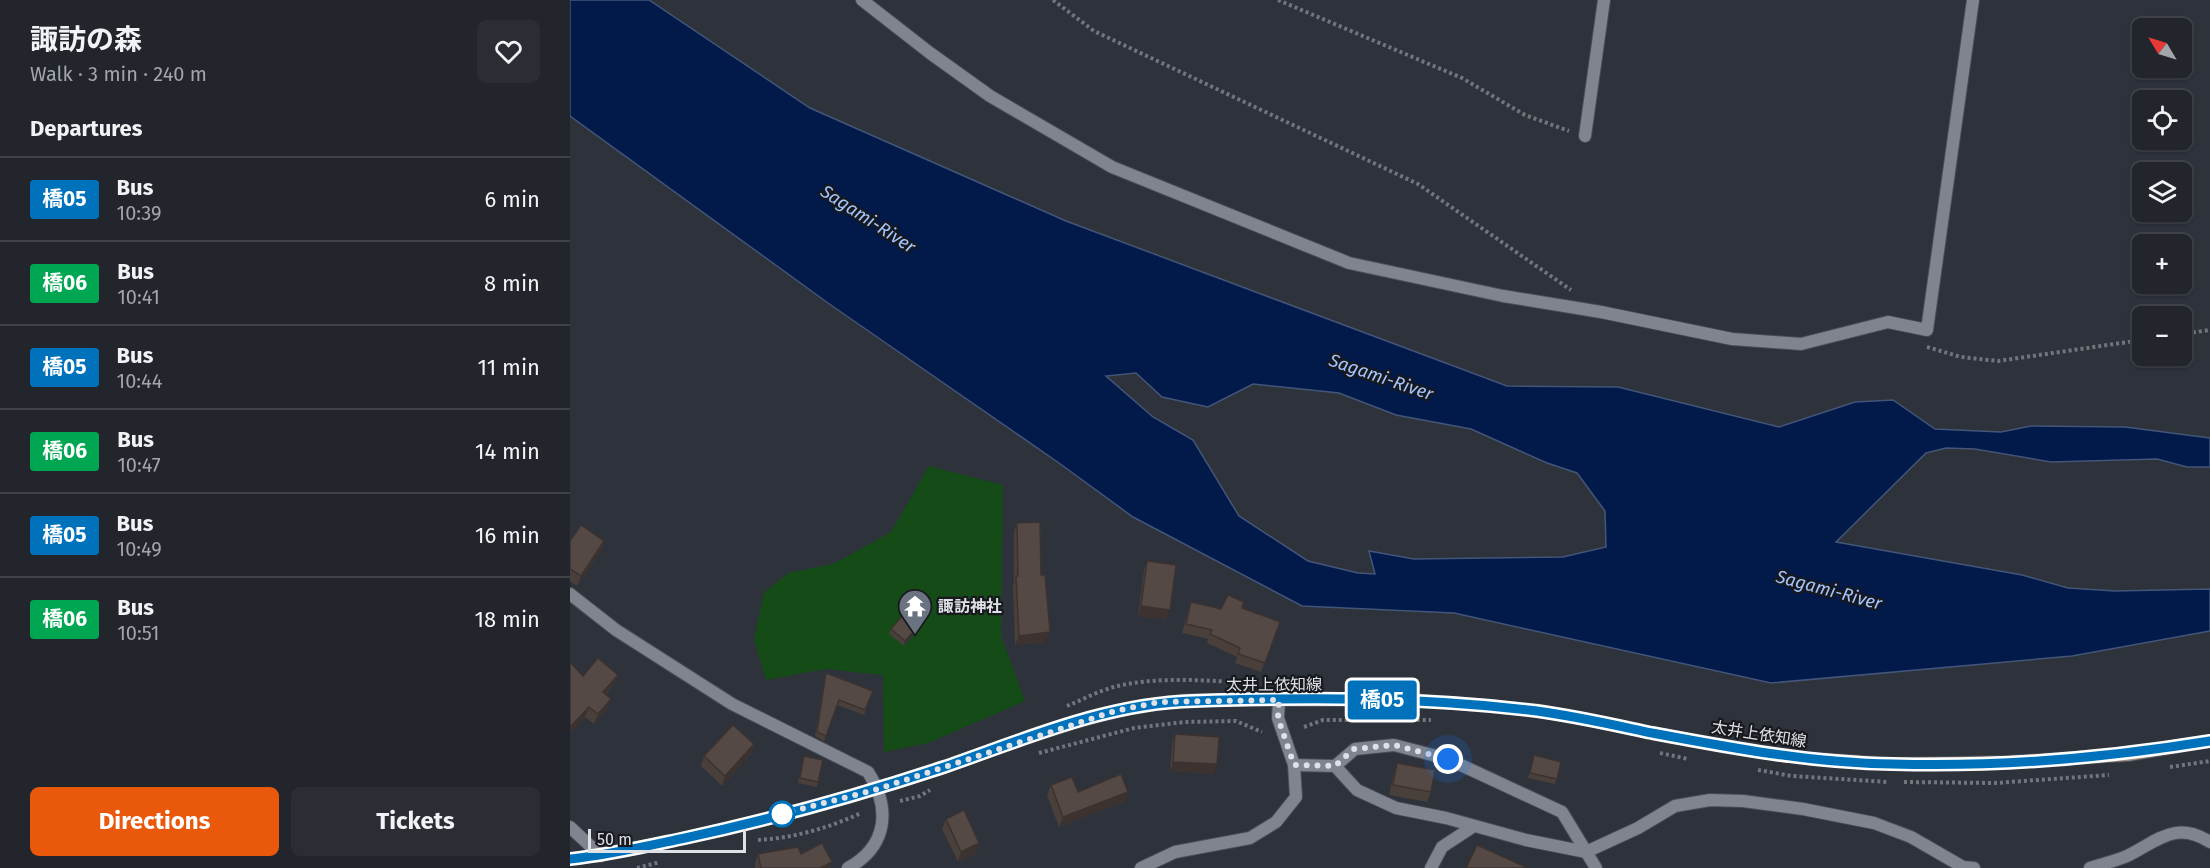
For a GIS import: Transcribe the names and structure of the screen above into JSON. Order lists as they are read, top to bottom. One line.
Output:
{"streets":{"main road":["太井上依知線"]},"water":["Sagami-River"],"places":{"temple":["諏訪神社"]},"lines":["bus line 橋05"],"scale_bar":"50 m","north":"top left","page":{"heading":[["諏訪の森","Walk · 3 min · 240 m"],"Departures"],"on_map":"橋05","map_buttons":["+","−"],"list":[{"mark":"橋05","name":"Bus","note":"10:39","value":"6 min"},{"mark":"橋06","name":"Bus","note":"10:41","value":"8 min"},{"mark":"橋05","name":"Bus","note":"10:44","value":"11 min"},{"mark":"橋06","name":"Bus","note":"10:47","value":"14 min"},{"mark":"橋05","name":"Bus","note":"10:49","value":"16 min"},{"mark":"橋06","name":"Bus","note":"10:51","value":"18 min"}],"buttons":["Directions","Tickets"],"scale":"50 m"}}
